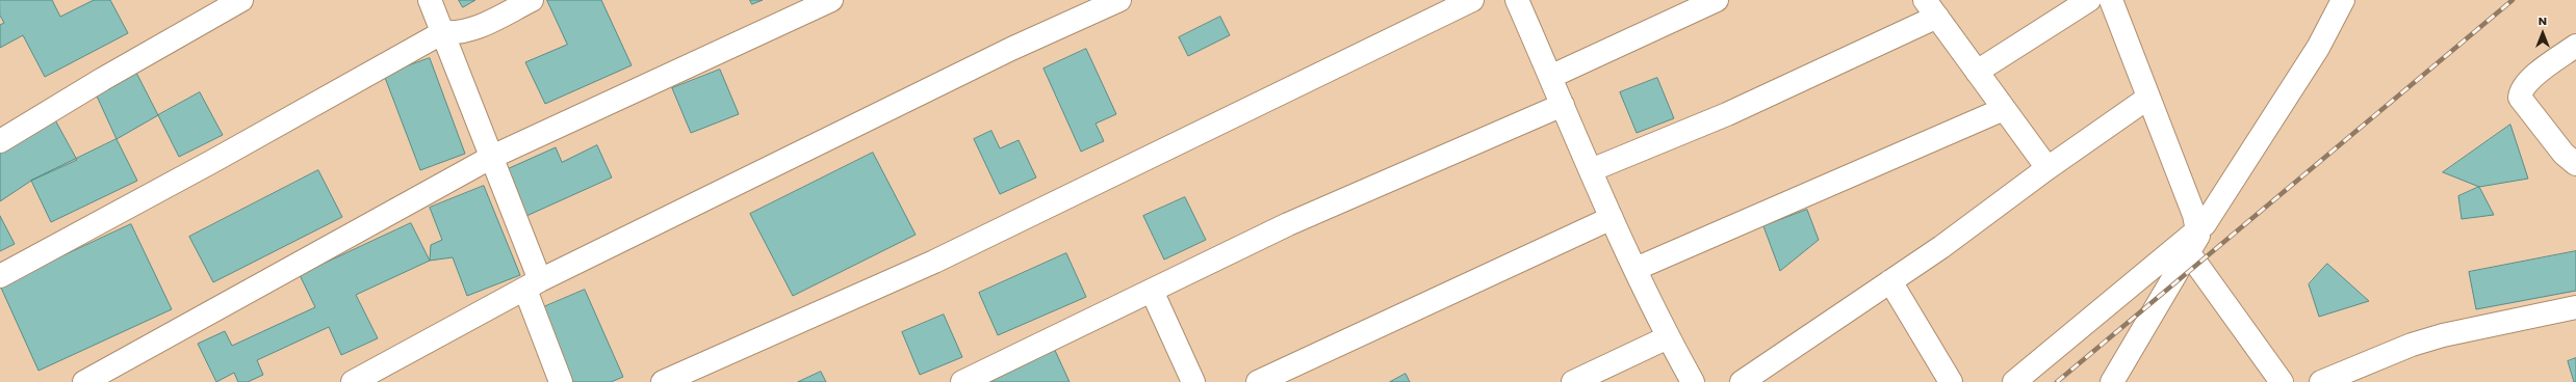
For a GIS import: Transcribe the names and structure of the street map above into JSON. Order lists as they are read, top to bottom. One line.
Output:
{"north":"top"}
